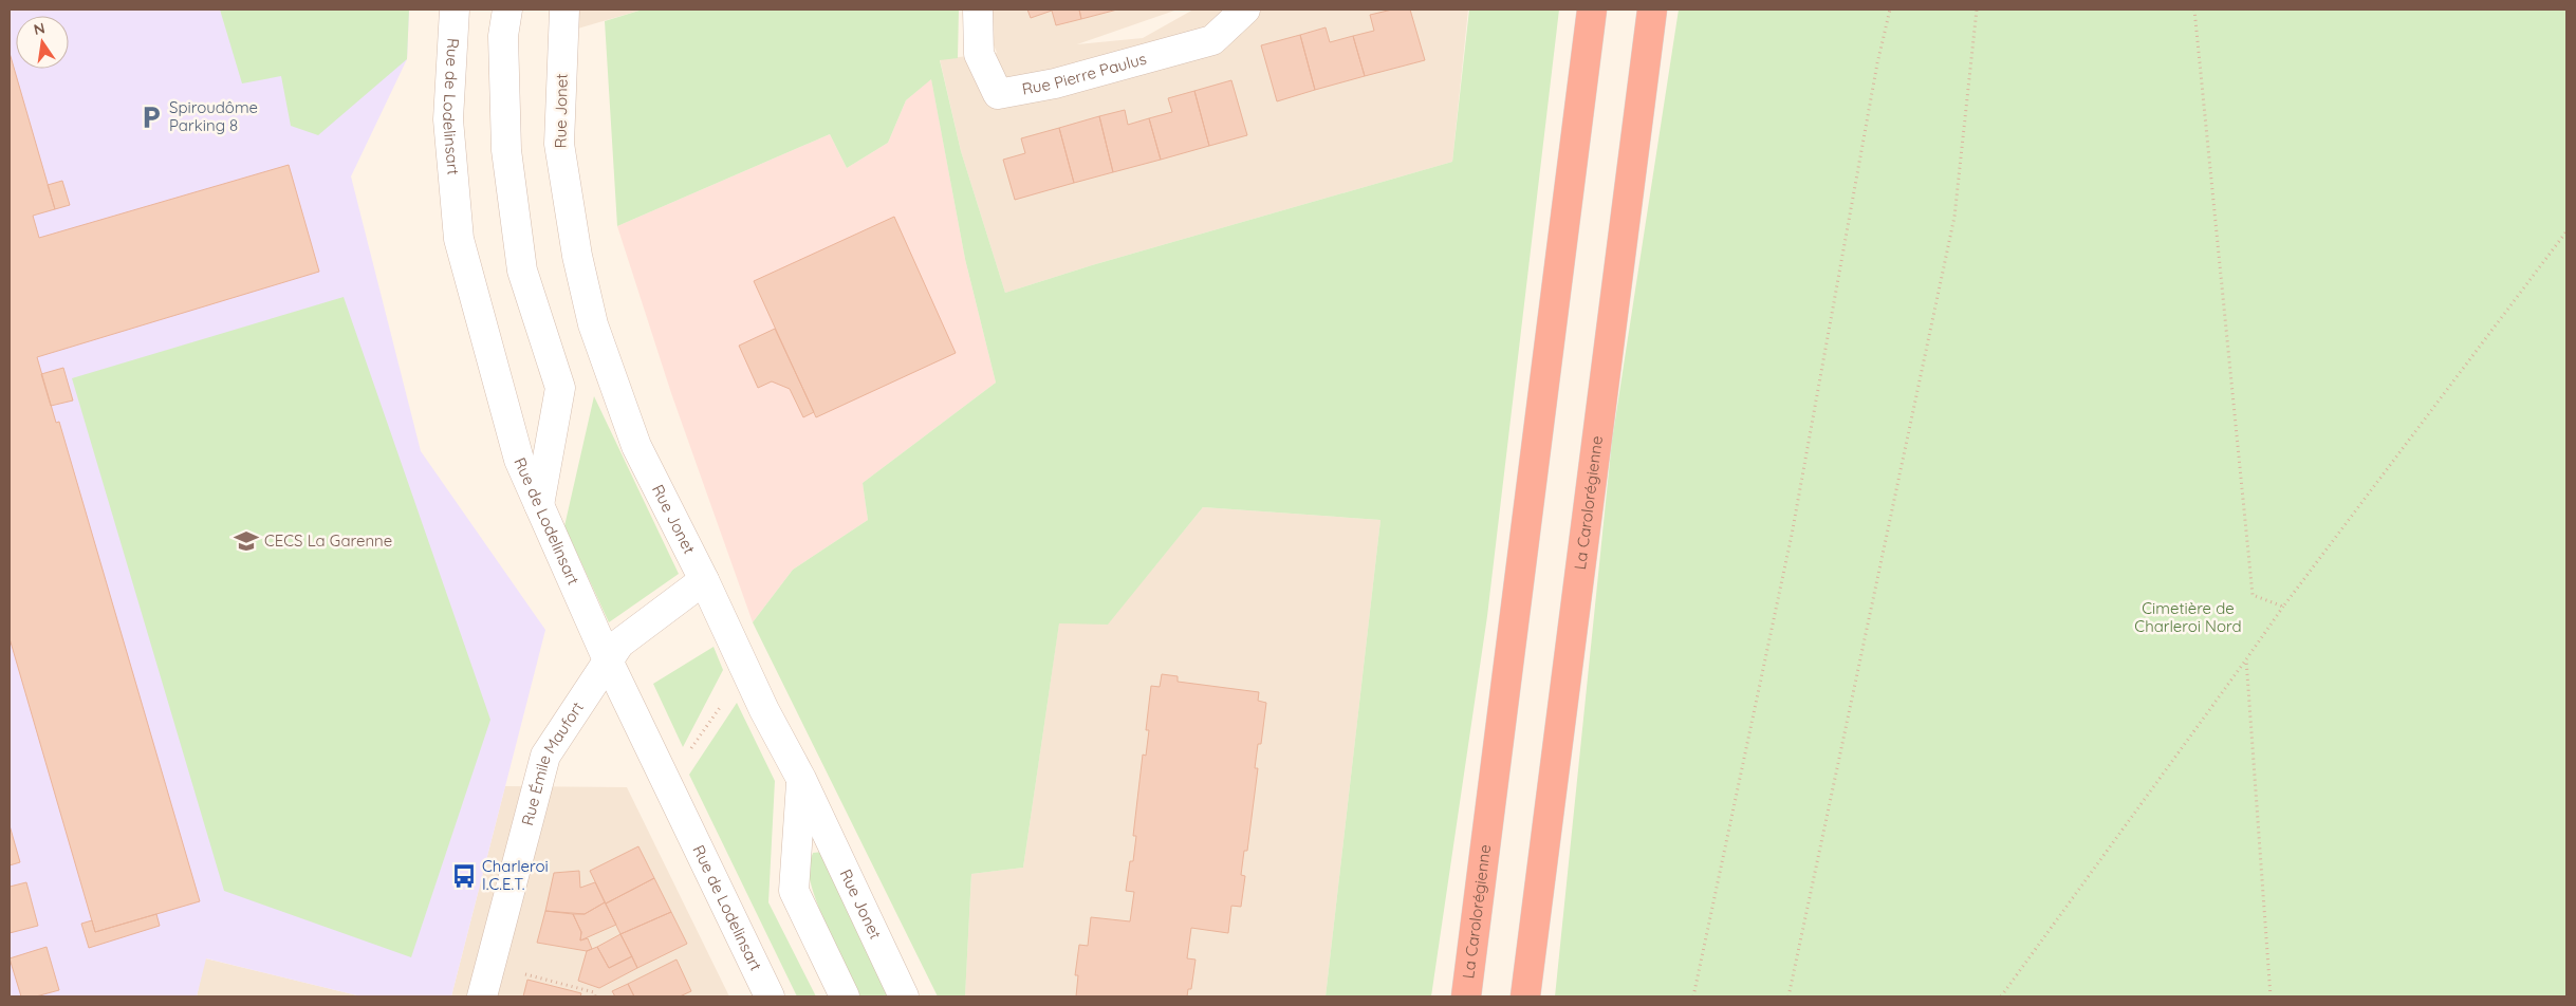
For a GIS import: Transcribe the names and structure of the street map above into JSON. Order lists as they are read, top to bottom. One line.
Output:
{"streets":{"highway":["La Carolorégienne"],"street":["Rue Pierre Paulus","Rue de Lodelinsart","Rue Jonet","Rue Émile Maufort"]},"crossings":[["Rue de Lodelinsart","Rue Émile Maufort"],["Rue Jonet","Rue Émile Maufort"]],"parks":["Cimetière de Charleroi Nord"],"places":{"parking":["Spiroudôme Parking 8"],"school or university":["CECS La Garenne"],"bus stop":["Charleroi I.C.E.T."]},"north":"top"}
